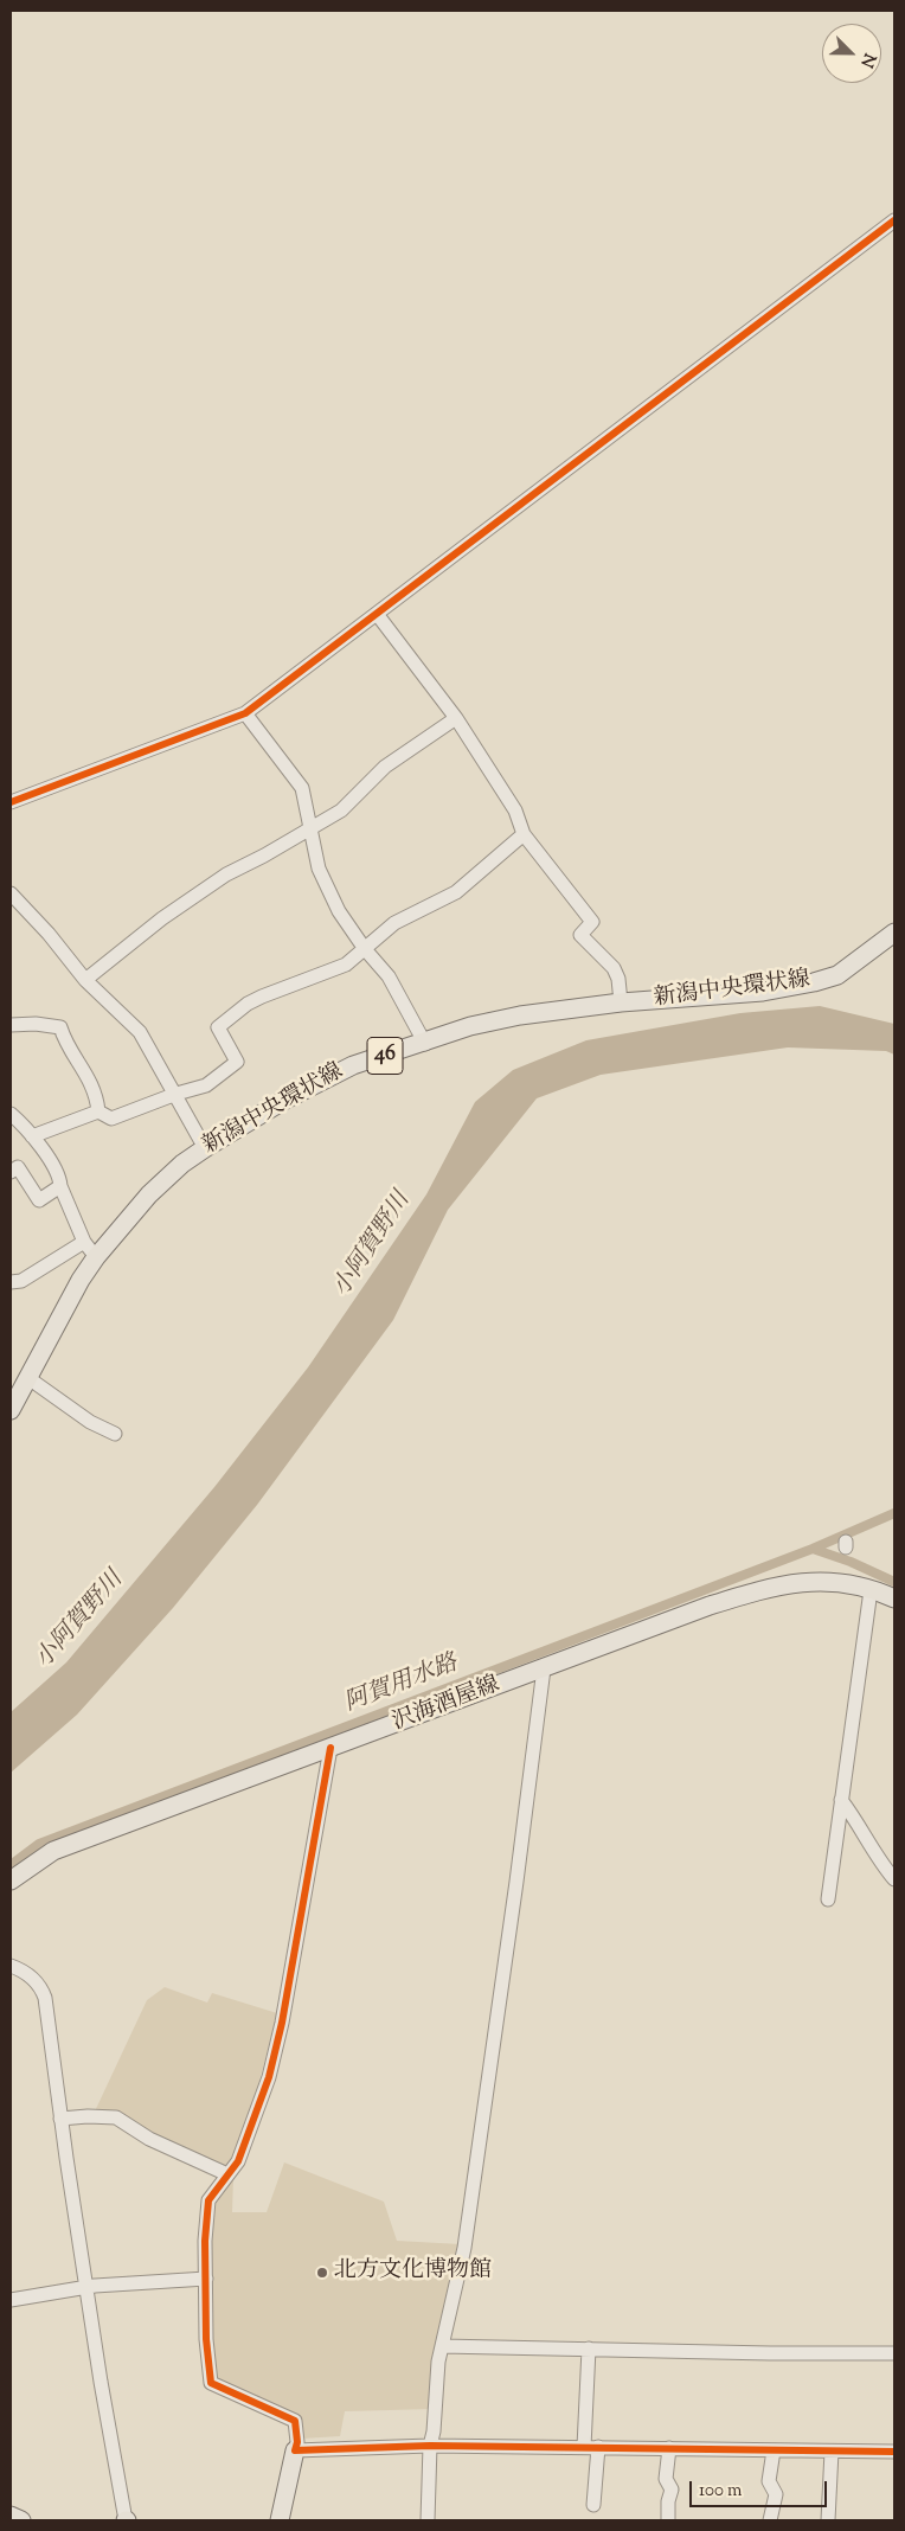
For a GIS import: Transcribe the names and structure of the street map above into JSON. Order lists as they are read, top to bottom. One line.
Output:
{"streets":{"main road":["新潟中央環状線","46","沢海酒屋線"]},"water":["小阿賀野川","阿賀用水路"],"places":["北方文化博物館"],"scale_bar":"100 m","north":"bottom right"}
